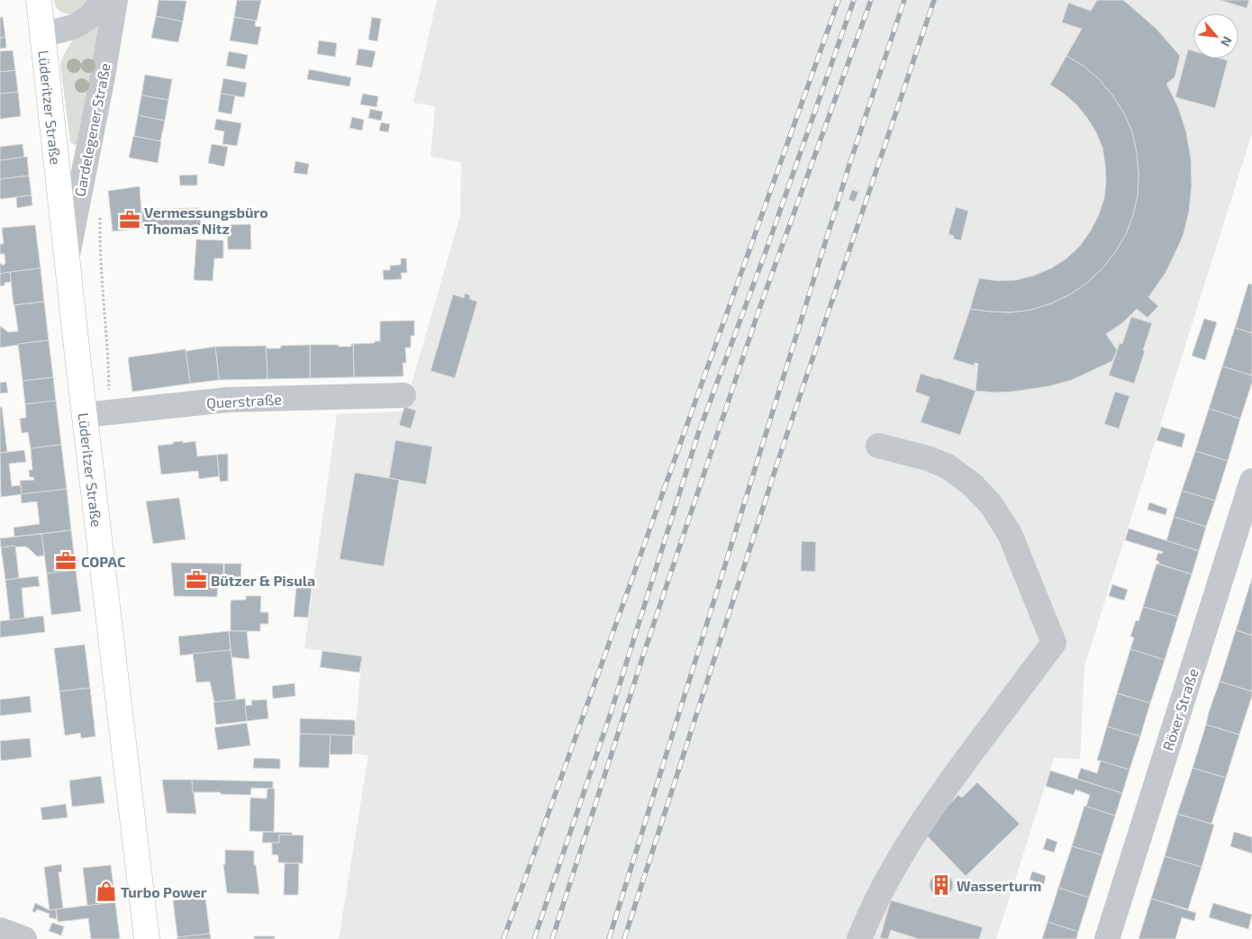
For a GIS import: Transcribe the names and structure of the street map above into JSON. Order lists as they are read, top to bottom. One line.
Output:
{"streets":{"main road":["Lüderitzer Straße"],"street":["Gardelegener Straße","Querstraße","Röxer Straße"]},"crossings":[["Lüderitzer Straße","Gardelegener Straße"],["Lüderitzer Straße","Querstraße"]],"places":{"office":["Vermessungsbüro Thomas Nitz","COPAC","Bützer & Pisula"],"building":["Wasserturm"],"shop":["Turbo Power"]},"north":"bottom right"}
